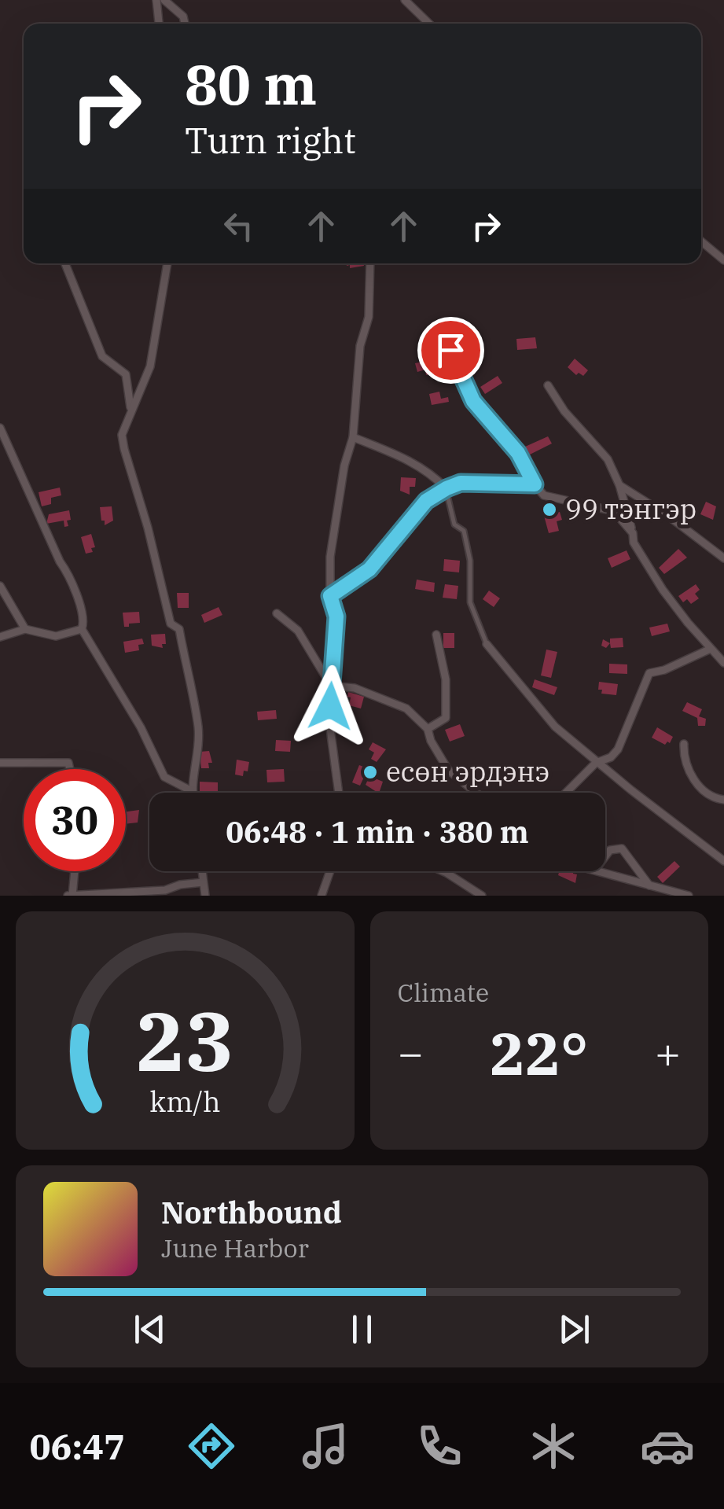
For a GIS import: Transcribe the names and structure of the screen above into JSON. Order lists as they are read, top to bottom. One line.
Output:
{"places":["99 тэнгэр","есөн эрдэнэ"],"page":{"turn":["80 m","Turn right"],"limit":"30","trip":"06:48 · 1 min · 380 m","tile":"Climate","heat":["−","22°","+"],"song":["Northbound","June Harbor"],"tabs":"06:47","gauge":["23","km/h"]}}
